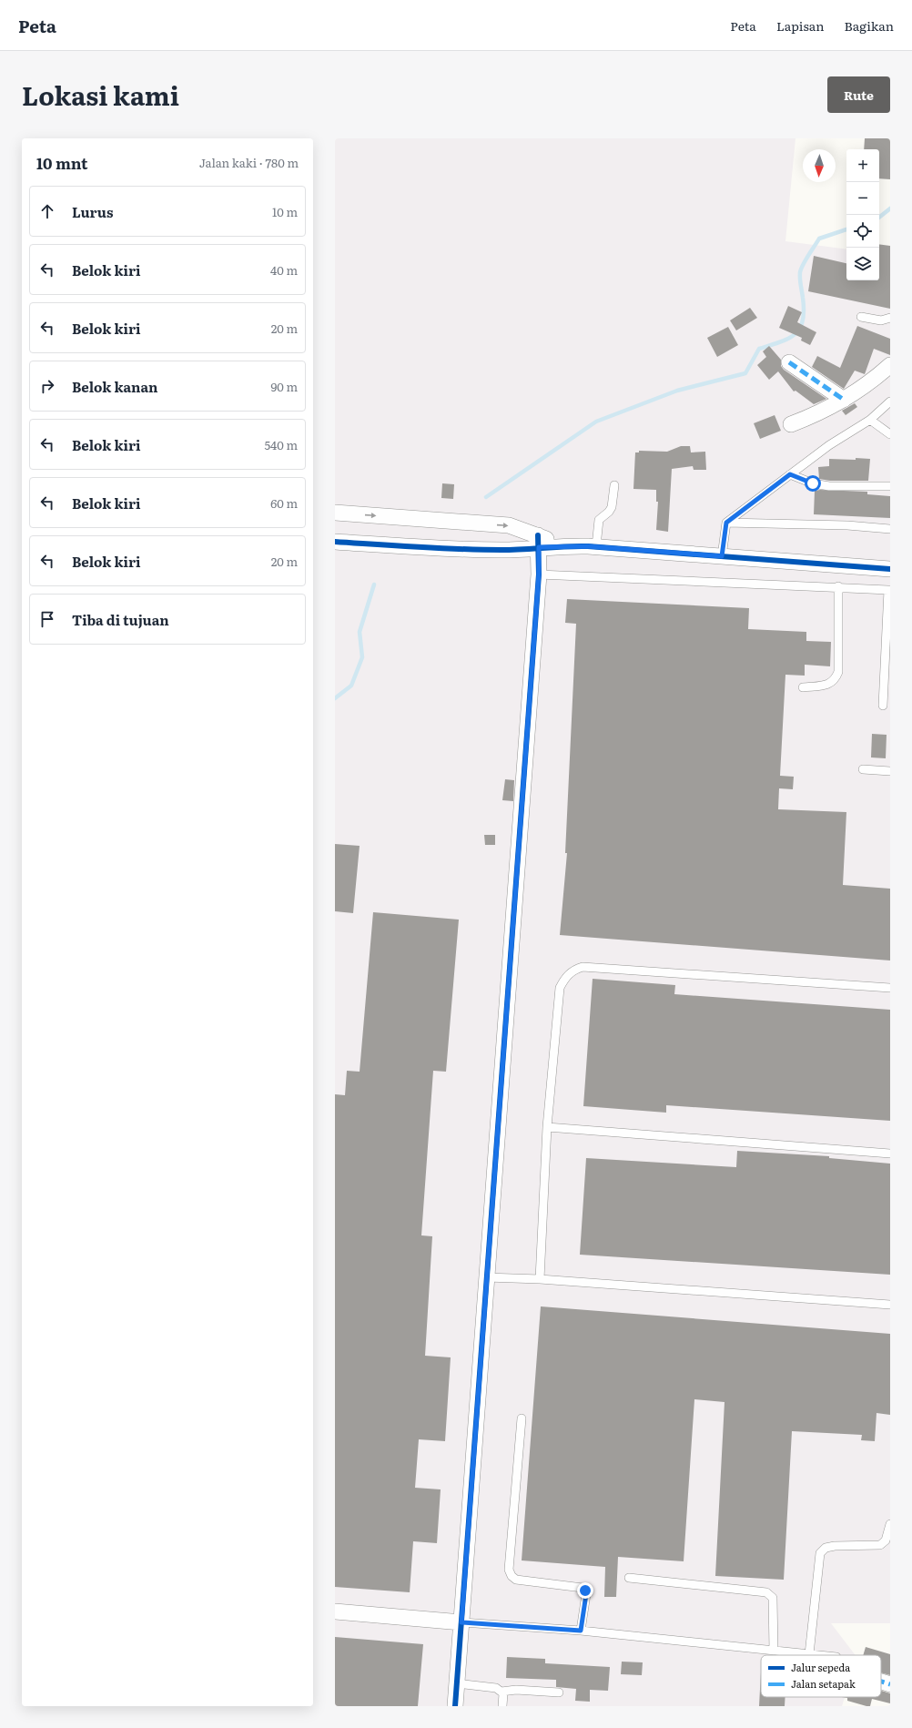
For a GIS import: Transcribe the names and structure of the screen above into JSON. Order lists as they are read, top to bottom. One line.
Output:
{"legend":["Jalur sepeda","Jalan setapak"],"north":"bottom","page":{"header":"Peta","nav":["Peta","Lapisan","Bagikan"],"title":"Lokasi kami","buttons":"Rute","heading":["10 mnt","Jalan kaki · 780 m"],"map_buttons":["+","−"],"list":[["Lurus","10 m"],["Belok kiri","40 m"],["Belok kiri","20 m"],["Belok kanan","90 m"],["Belok kiri","540 m"],["Belok kiri","60 m"],["Belok kiri","20 m"],"Tiba di tujuan"]}}
